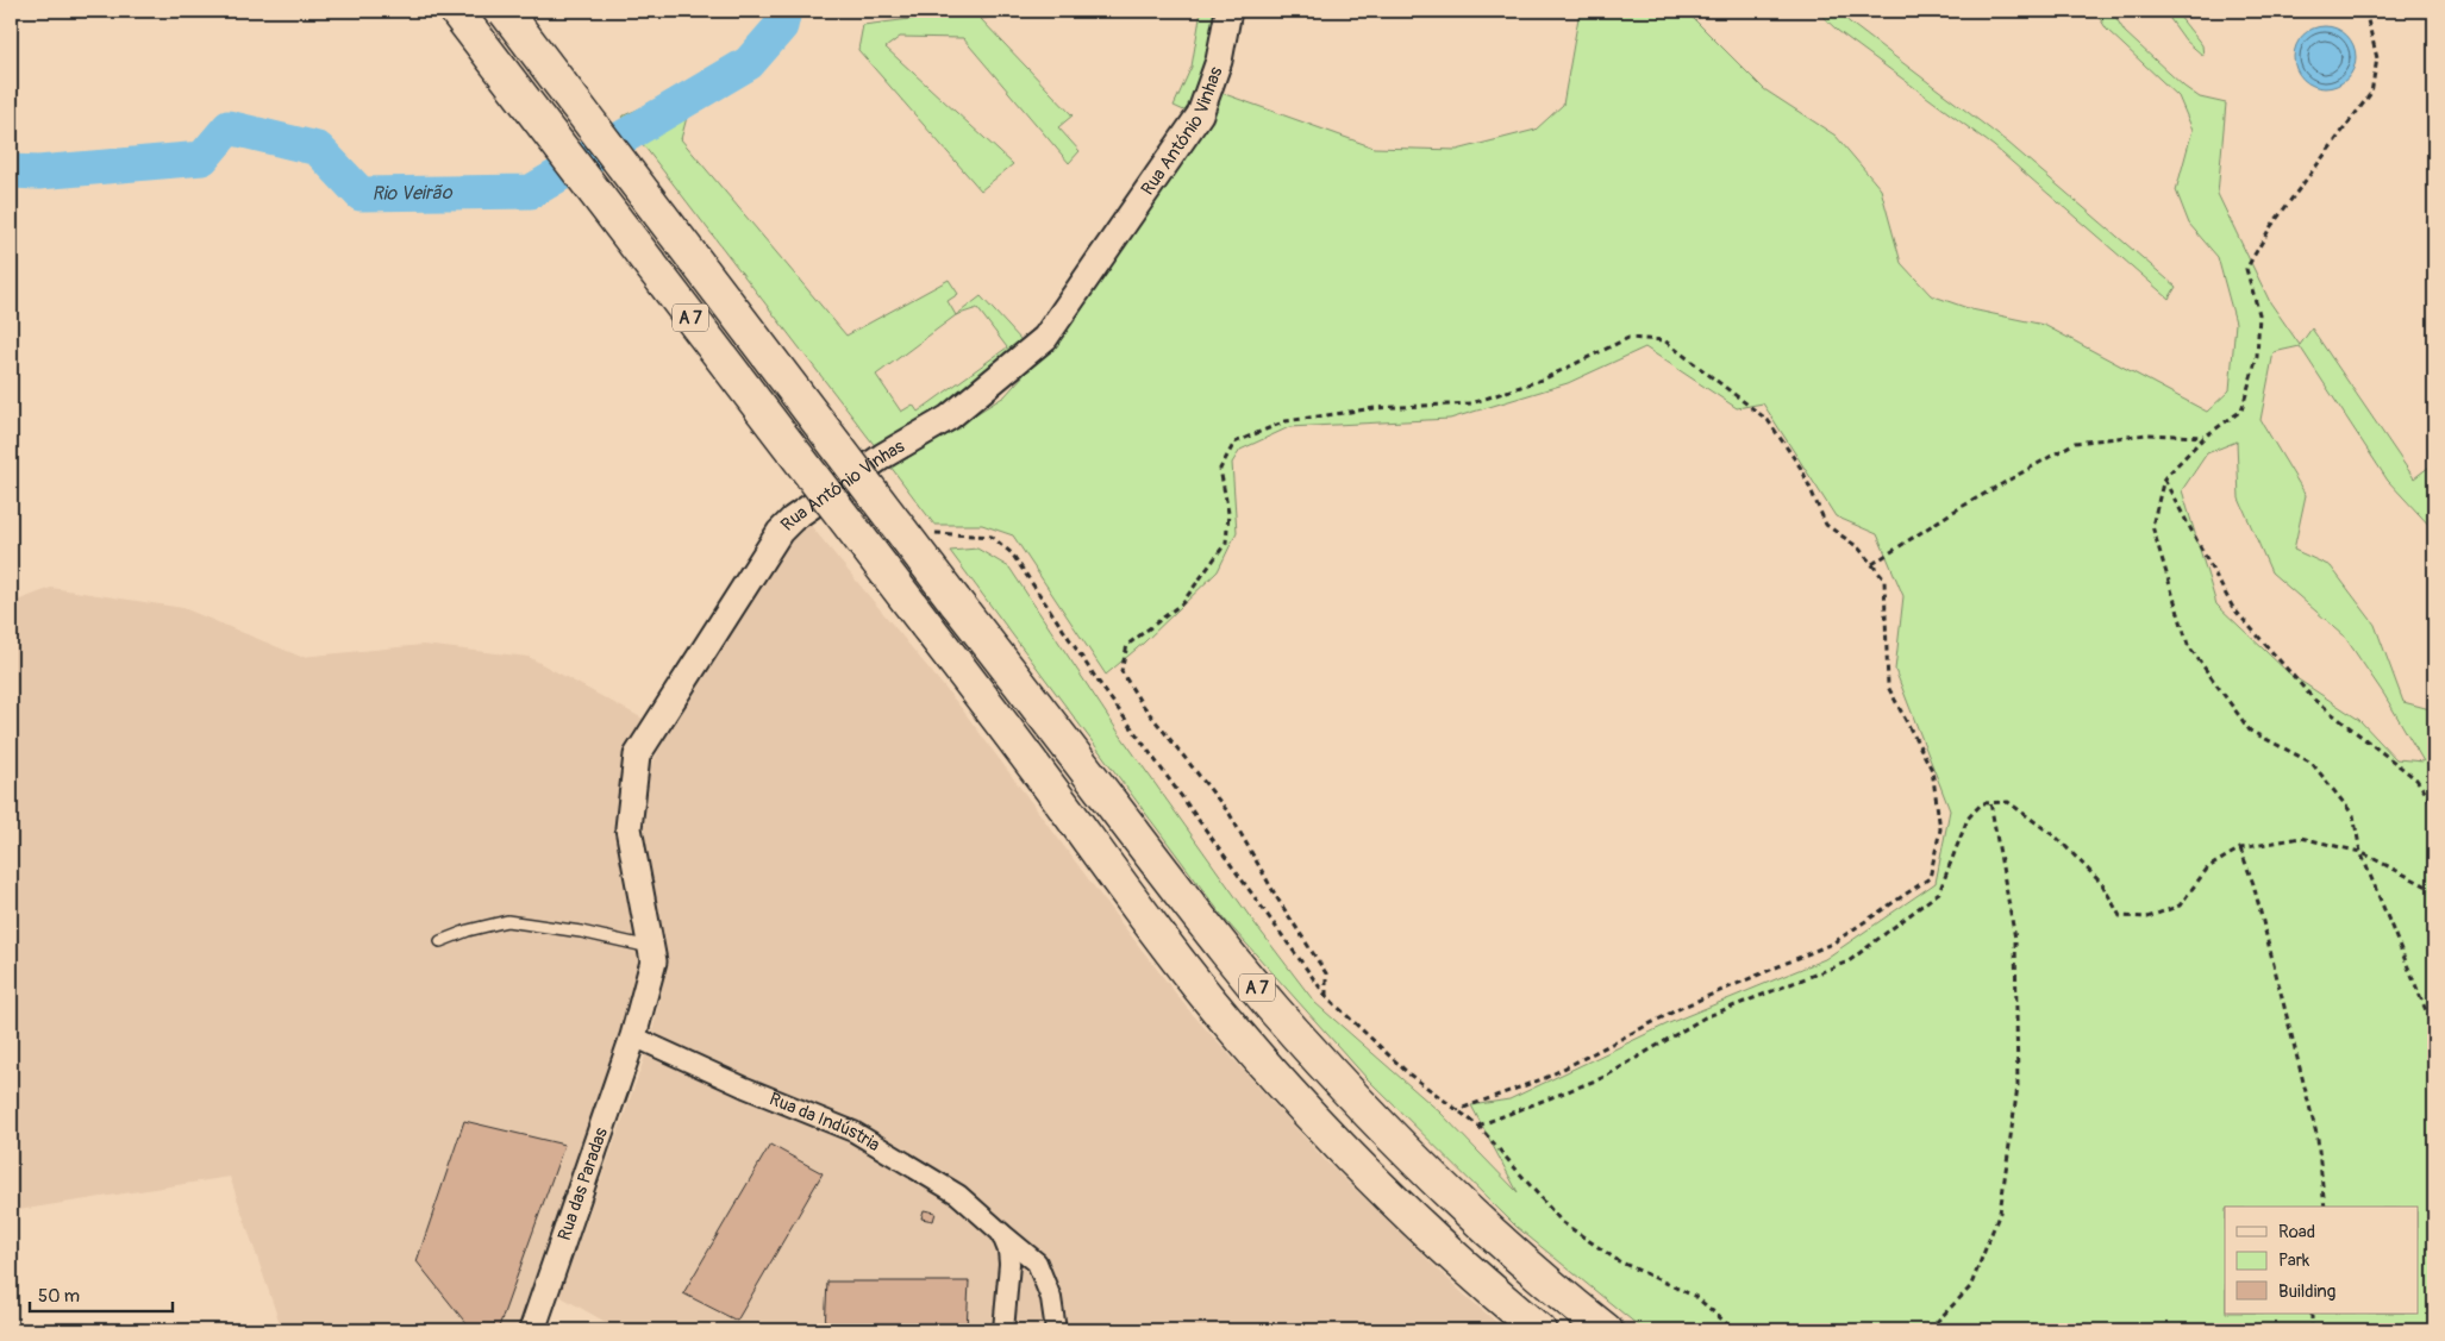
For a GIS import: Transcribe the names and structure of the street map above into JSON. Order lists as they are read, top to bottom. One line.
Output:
{"streets":{"highway":["A 7"],"street":["Rua António Vinhas","Rua da Indústria","Rua das Paradas"]},"crossings":[["Rua António Vinhas","Rua da Indústria"],["Rua António Vinhas","Rua das Paradas"],["Rua da Indústria","Rua das Paradas"]],"water":["Rio Veirão"],"legend":["Road","Park","Building"],"scale_bar":"50 m"}
